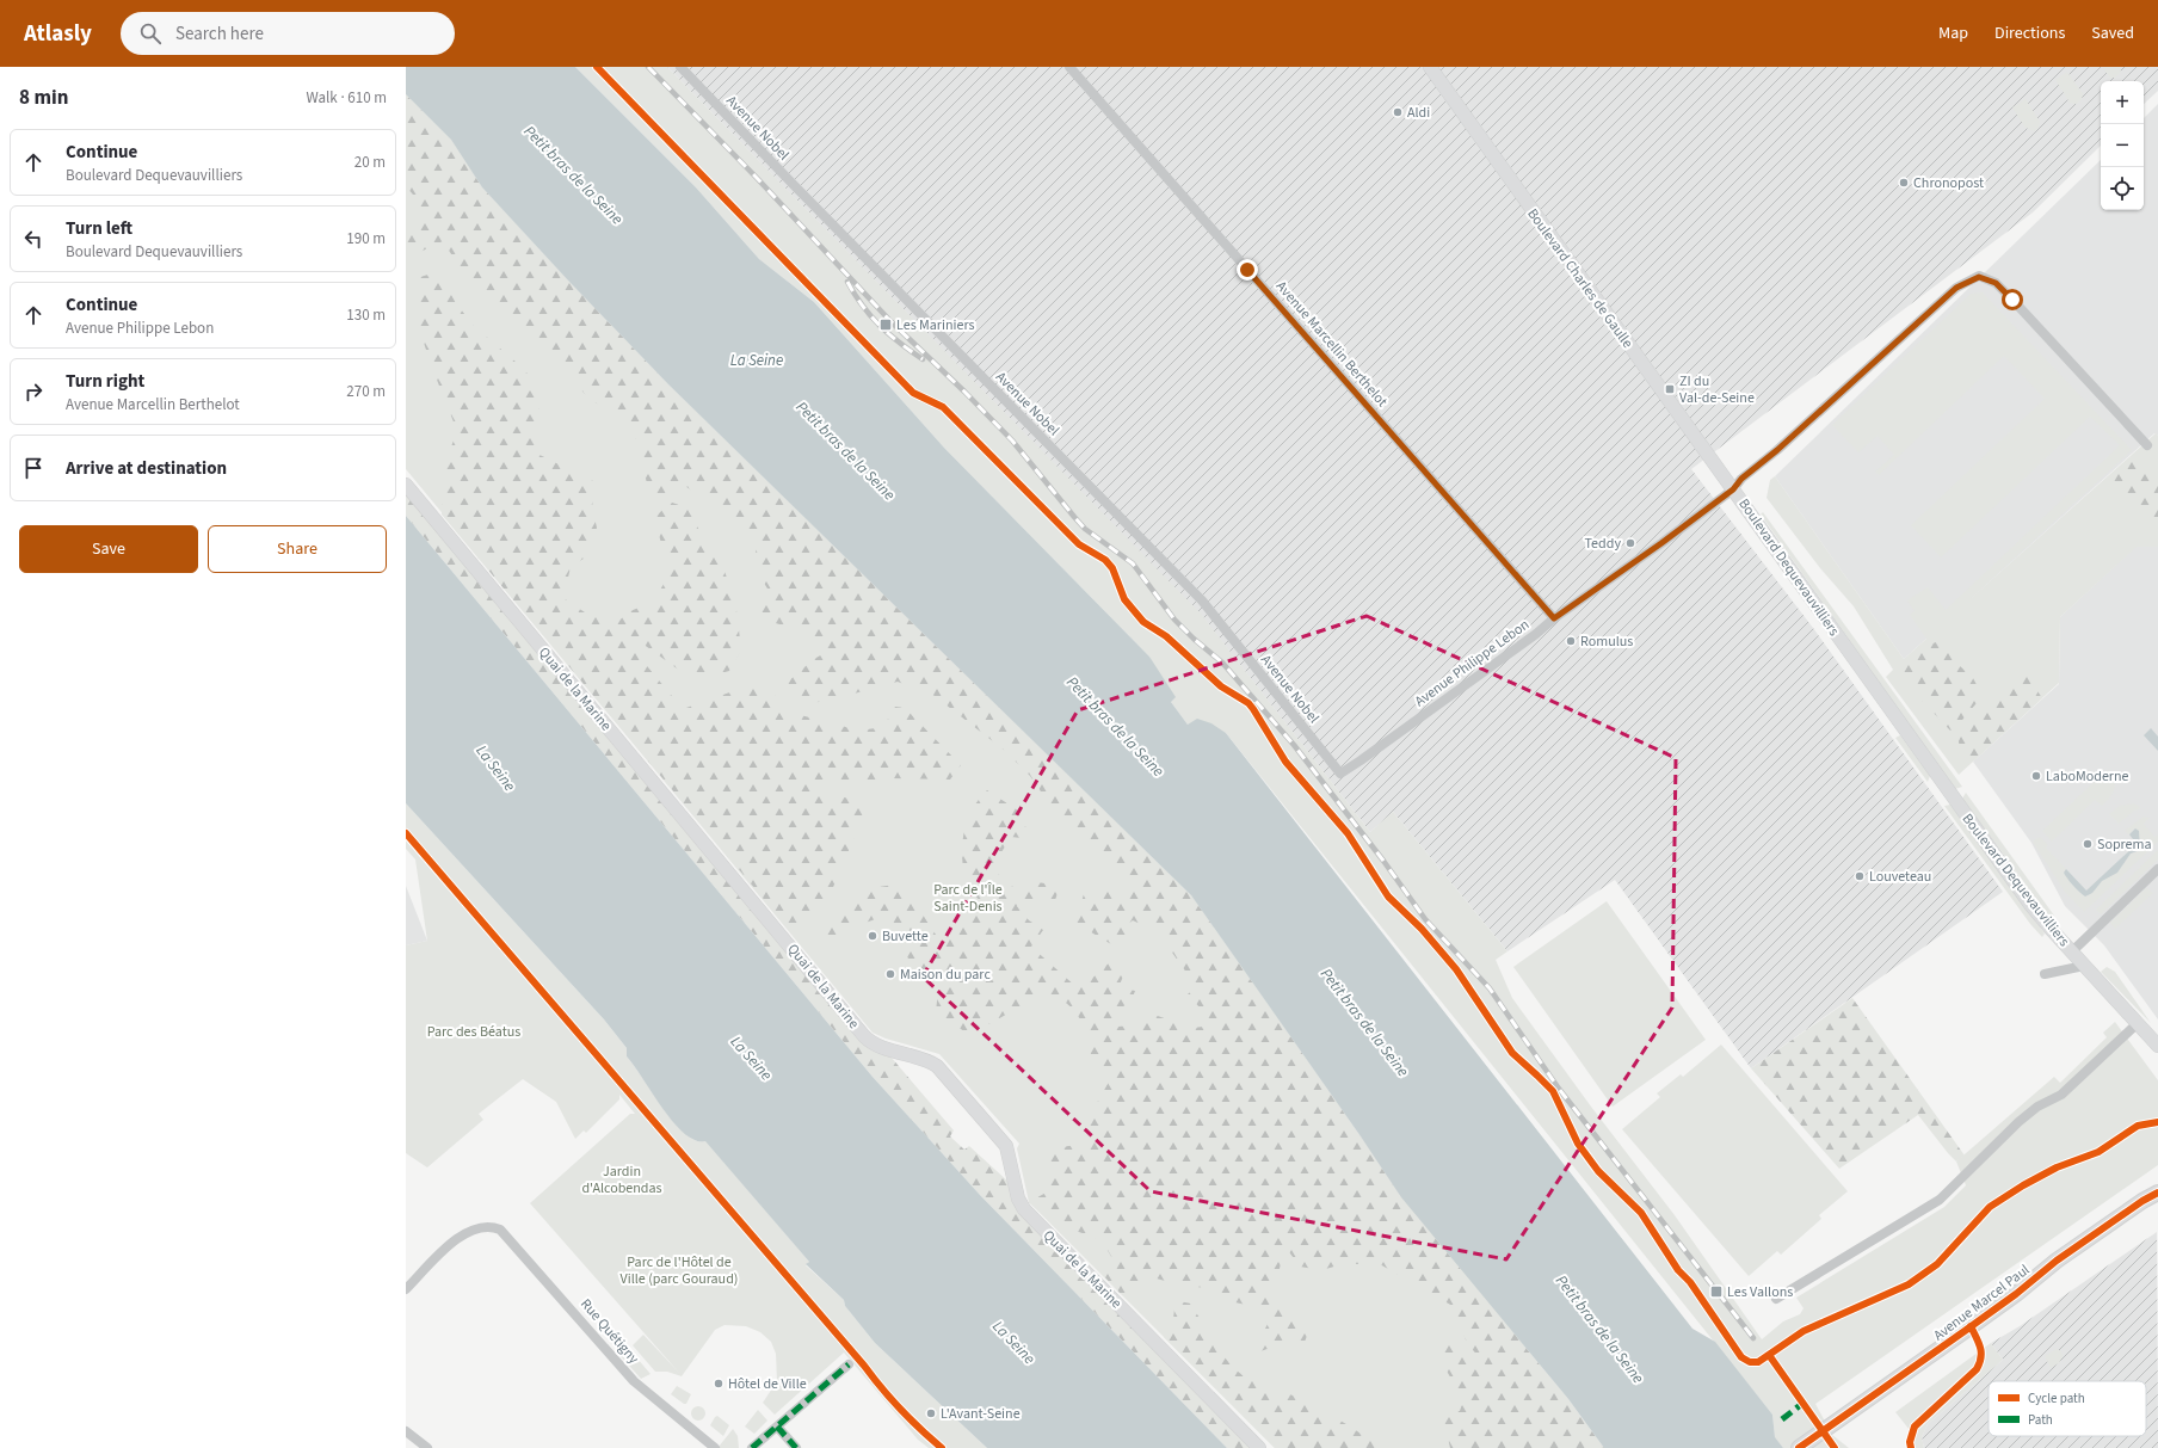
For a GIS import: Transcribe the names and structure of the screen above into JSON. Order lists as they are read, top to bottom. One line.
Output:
{"streets":{"main road":["Avenue Marcel Paul"],"street":["Avenue Nobel","Boulevard Charles de Gaulle","Avenue Marcellin Berthelot","Boulevard Dequevauvilliers","Avenue Philippe Lebon","Quai de la Marine","Rue Quétigny"]},"crossings":[["Avenue Nobel","Avenue Philippe Lebon"],["Boulevard Charles de Gaulle","Boulevard Dequevauvilliers"],["Boulevard Charles de Gaulle","Avenue Philippe Lebon"],["Avenue Marcellin Berthelot","Avenue Philippe Lebon"],["Boulevard Dequevauvilliers","Avenue Philippe Lebon"]],"water":["Petit bras de la Seine","La Seine"],"parks":["Parc de l'Île Saint-Denis","Parc des Béatus","Jardin d'Alcobendas","Parc de l'Hôtel de Ville (parc Gouraud)"],"places":{"other":["Aldi","Chronopost","Teddy","Romulus","LaboModerne","Soprema","Louveteau","Buvette","Maison du parc","Hôtel de Ville","L'Avant-Seine"],"transit":["Les Mariniers","ZI du Val-de-Seine","Les Vallons"]},"legend":["Cycle path","Path"],"page":{"header":"Atlasly","search":"Search here","nav":["Map","Directions","Saved"],"heading":["8 min","Walk · 610 m"],"map_buttons":["+","−"],"list":[["Continue","Boulevard Dequevauvilliers","20 m"],["Turn left","Boulevard Dequevauvilliers","190 m"],["Continue","Avenue Philippe Lebon","130 m"],["Turn right","Avenue Marcellin Berthelot","270 m"],"Arrive at destination"],"buttons":["Save","Share"]}}
